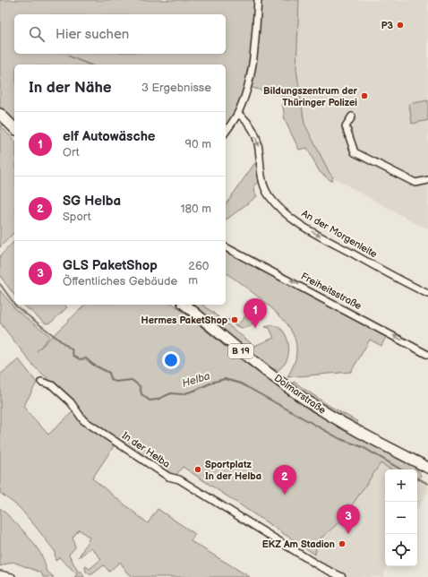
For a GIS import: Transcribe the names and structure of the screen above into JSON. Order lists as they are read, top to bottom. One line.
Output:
{"streets":{"main road":["B 19","Dolmarstraße"],"street":["An der Morgenleite","Freiheitsstraße","In der Helba"]},"one_way":["An der Morgenleite","Freiheitsstraße"],"water":["Helba"],"places":["P3","Bildungszentrum der Thüringer Polizei","Hermes PaketShop","Sportplatz In der Helba","EKZ Am Stadion"],"page":{"search":"Hier suchen","heading":["In der Nähe","3 Ergebnisse"],"list":[{"mark":"1","name":"elf Autowäsche","note":"Ort","value":"90 m"},{"mark":"2","name":"SG Helba","note":"Sport","value":"180 m"},{"mark":"3","name":"GLS PaketShop","note":"Öffentliches Gebäude","value":"260 m"}],"pins":["1","2","3"],"map_buttons":["+","−"]}}
